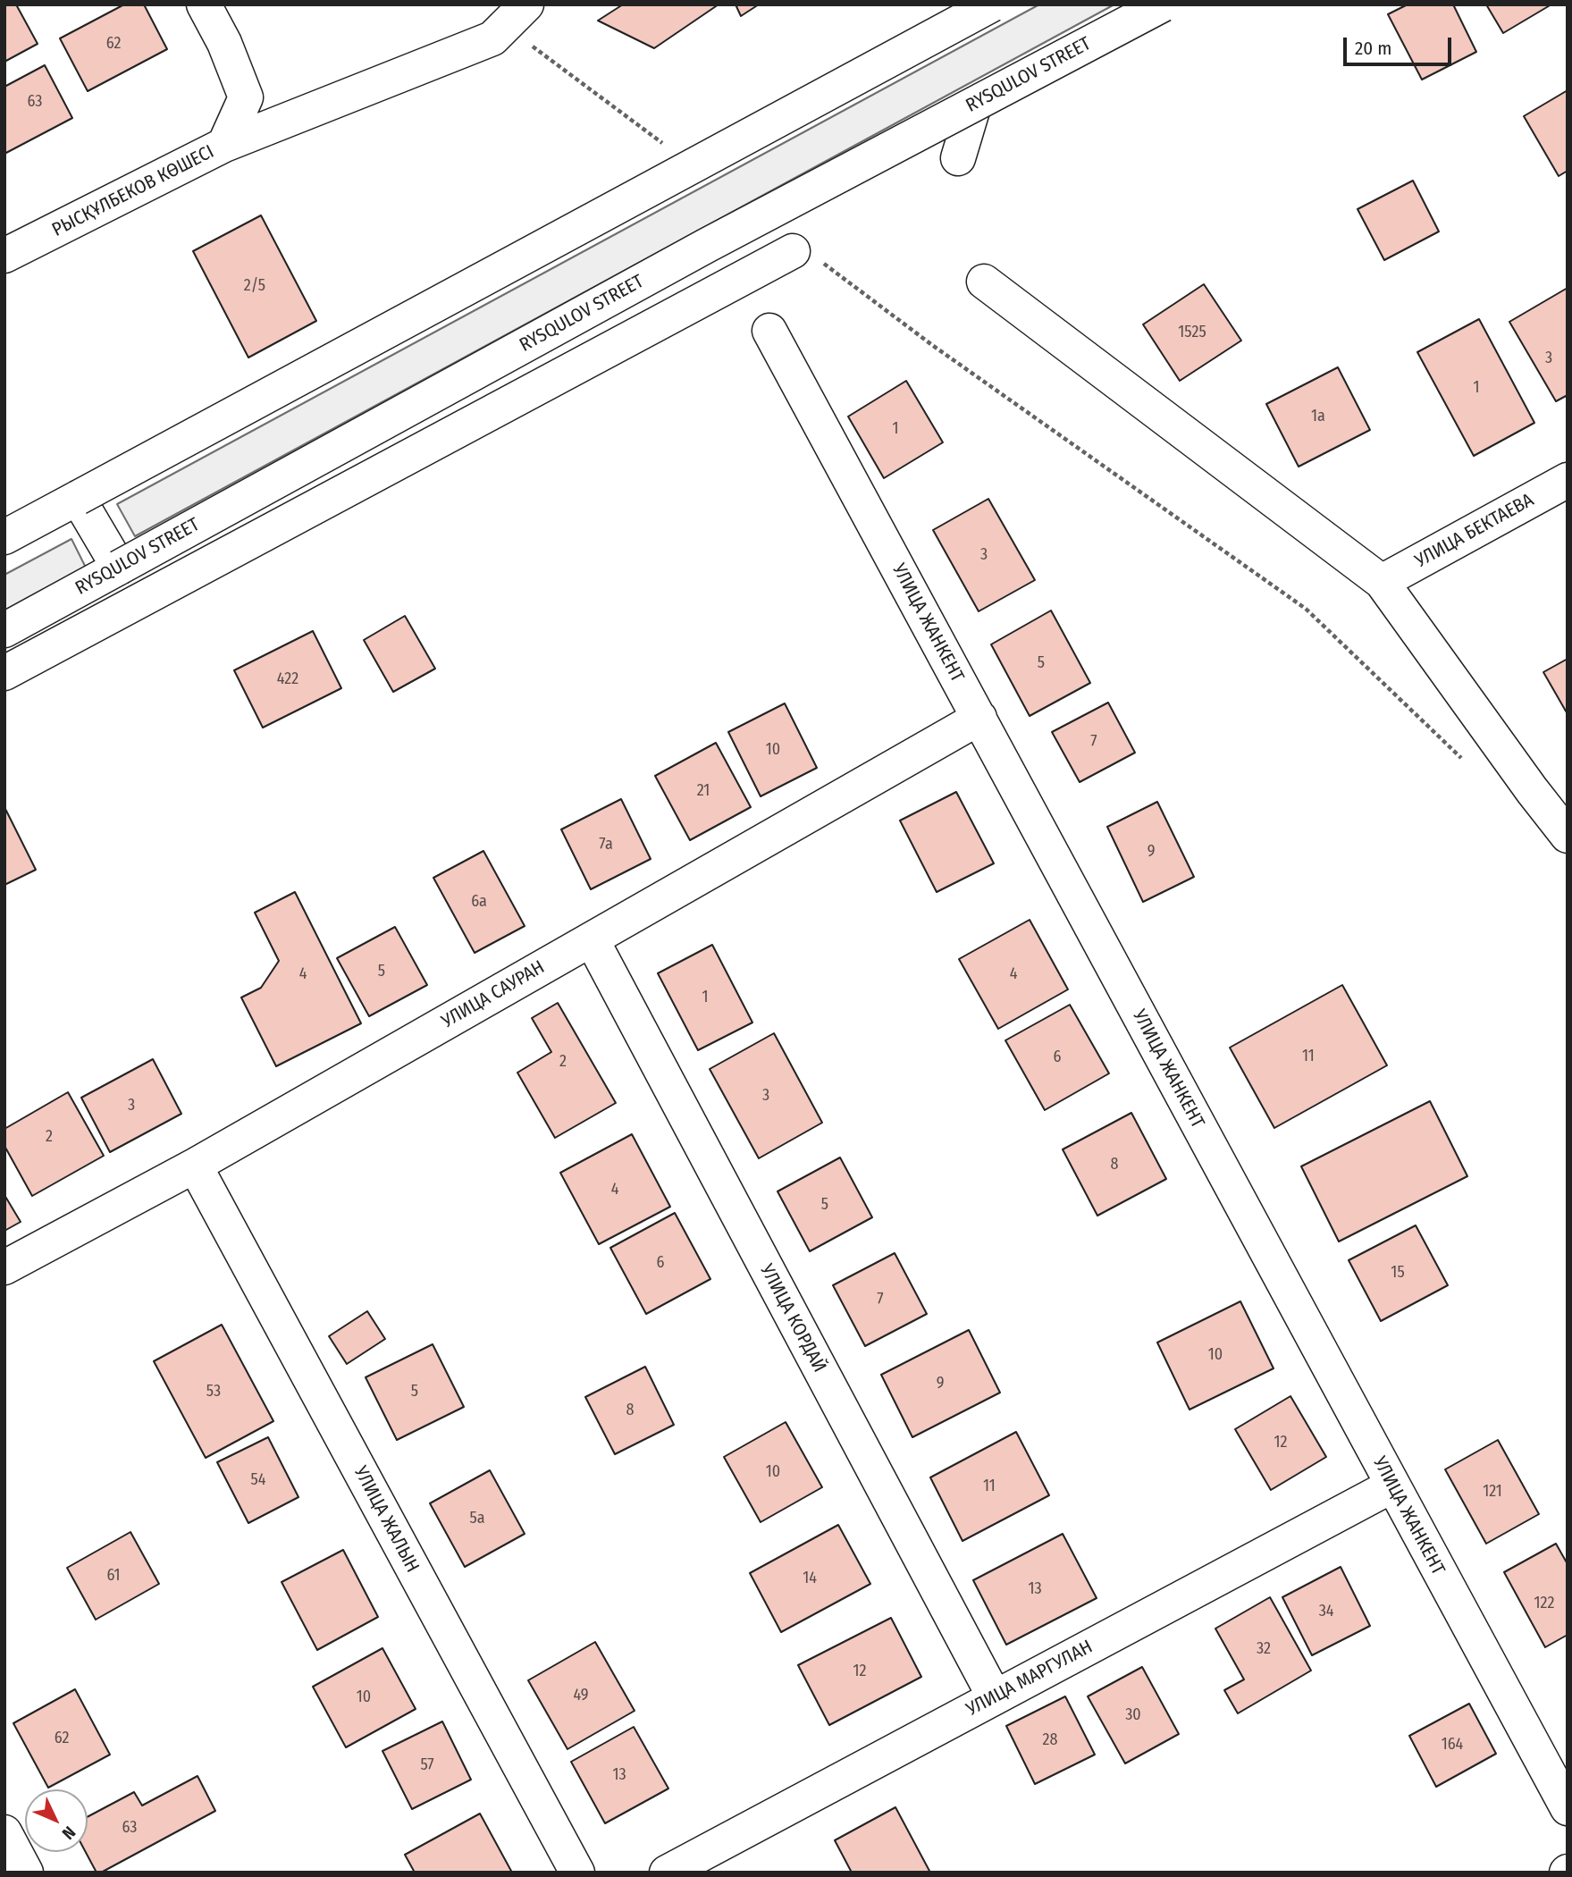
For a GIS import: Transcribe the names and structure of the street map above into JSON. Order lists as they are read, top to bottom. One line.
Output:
{"streets":{"street":["RYSQULOV STREET","РЫСҚҰЛБЕКОВ КӨШЕСІ","УЛИЦА БЕКТАЕВА","УЛИЦА ЖАНКЕНТ","УЛИЦА САУРАН","УЛИЦА КОРДАЙ","УЛИЦА ЖАЛЫН","УЛИЦА МАРГУЛАН"]},"crossings":[["УЛИЦА ЖАНКЕНТ","УЛИЦА САУРАН"],["УЛИЦА ЖАНКЕНТ","УЛИЦА МАРГУЛАН"],["УЛИЦА САУРАН","УЛИЦА КОРДАЙ"],["УЛИЦА САУРАН","УЛИЦА ЖАЛЫН"],["УЛИЦА КОРДАЙ","УЛИЦА МАРГУЛАН"]],"house_numbers":["62","63","2/5","1525","3","1","1а","1","3","5","422","7","10","21","7а","9","6а","5","4","4","1","11","6","2","3","3","2","8","4","5","6","15","7","10","9","53","5","8","12","10","54","11","121","5а","61","14","13","122","34","32","12","49","10","30","62","28","164","57","13","63"],"scale_bar":"20 m","north":"bottom right"}
